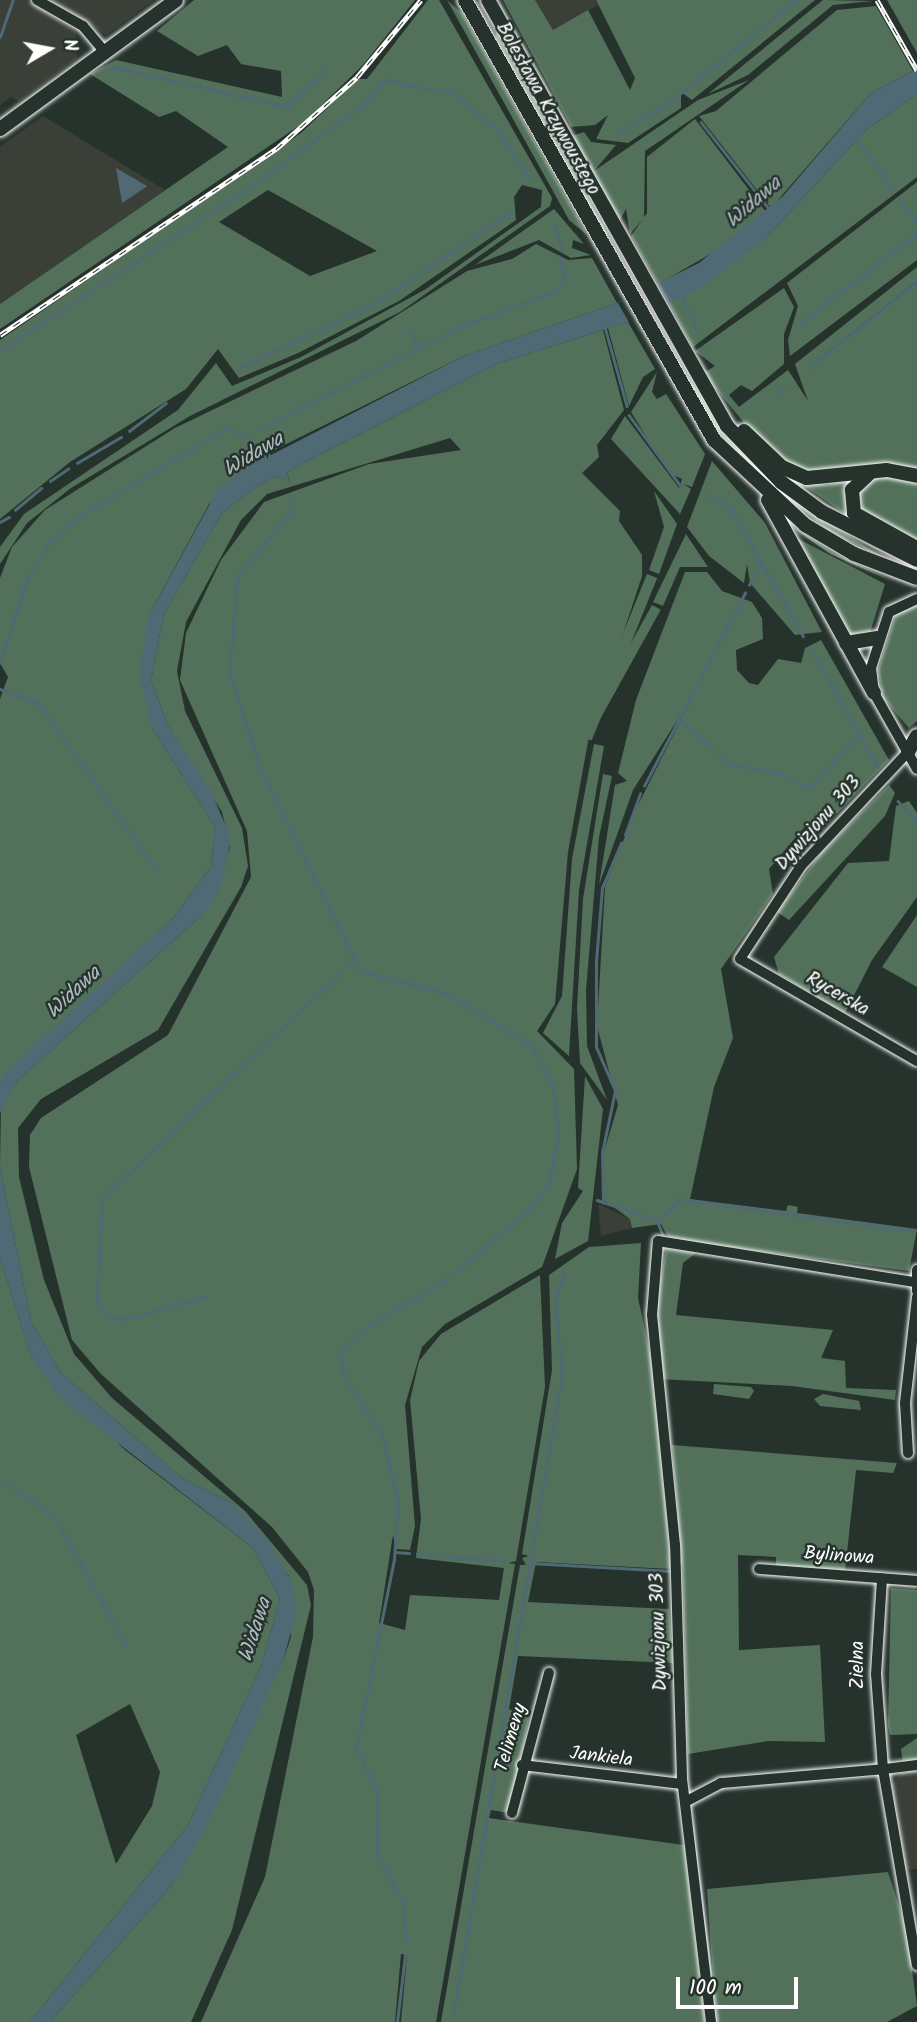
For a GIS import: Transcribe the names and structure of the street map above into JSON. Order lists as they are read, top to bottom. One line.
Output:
{"streets":{"main road":["Bolesława Krzywoustego"],"street":["Dywizjonu 303","Rycerska","Bylinowa","Zielna","Telimeny","Jankiela"]},"crossings":[["Dywizjonu 303","Rycerska"],["Dywizjonu 303","Jankiela"],["Bylinowa","Zielna"],["Telimeny","Jankiela"]],"water":["Widawa"],"scale_bar":"100 m","north":"right"}
